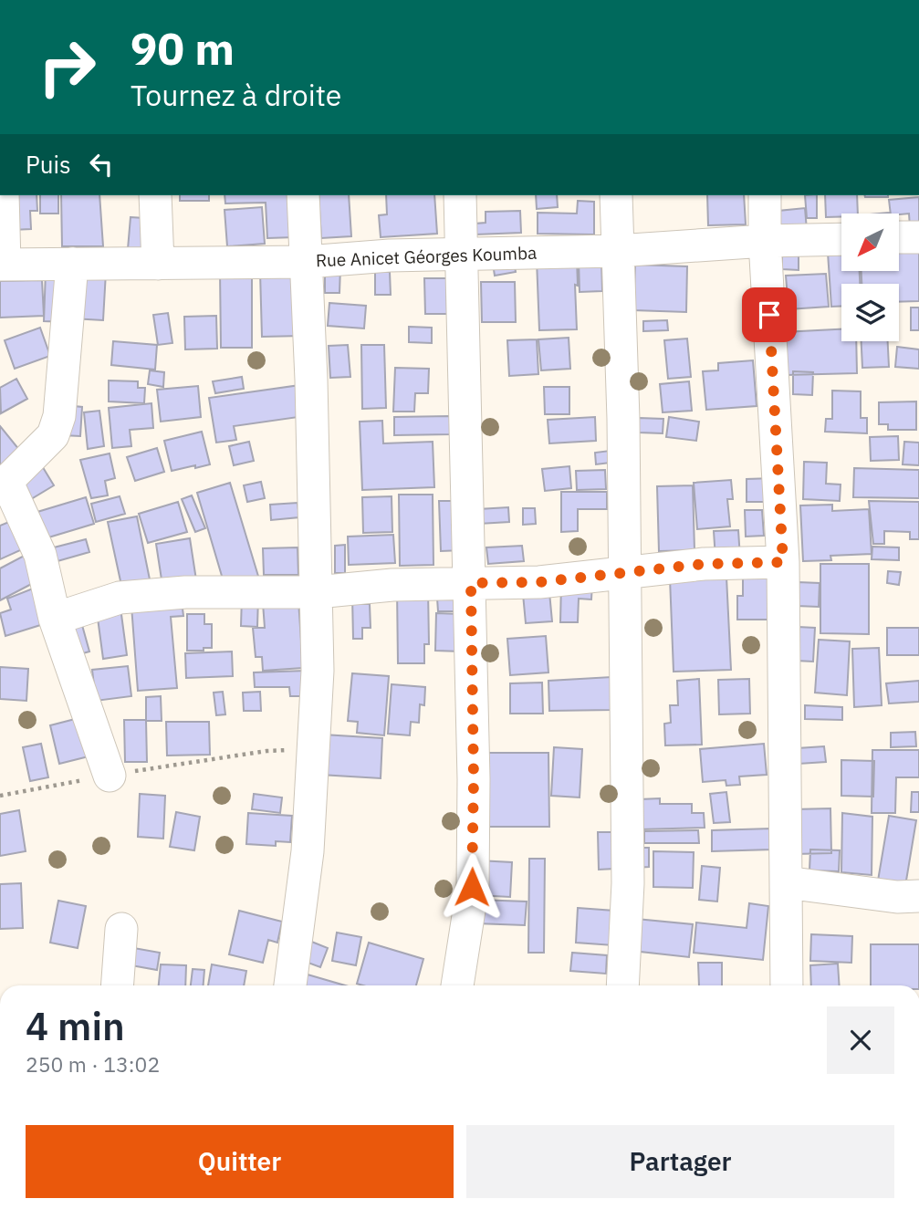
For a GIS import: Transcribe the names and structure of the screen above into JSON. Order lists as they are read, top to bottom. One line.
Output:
{"streets":{"street":["Rue Anicet Géorges Koumba"]},"north":"bottom left","page":{"turn":["90 m","Tournez à droite"],"then":"Puis","heading":["4 min","250 m · 13:02"],"buttons":["Quitter","Partager"]}}
